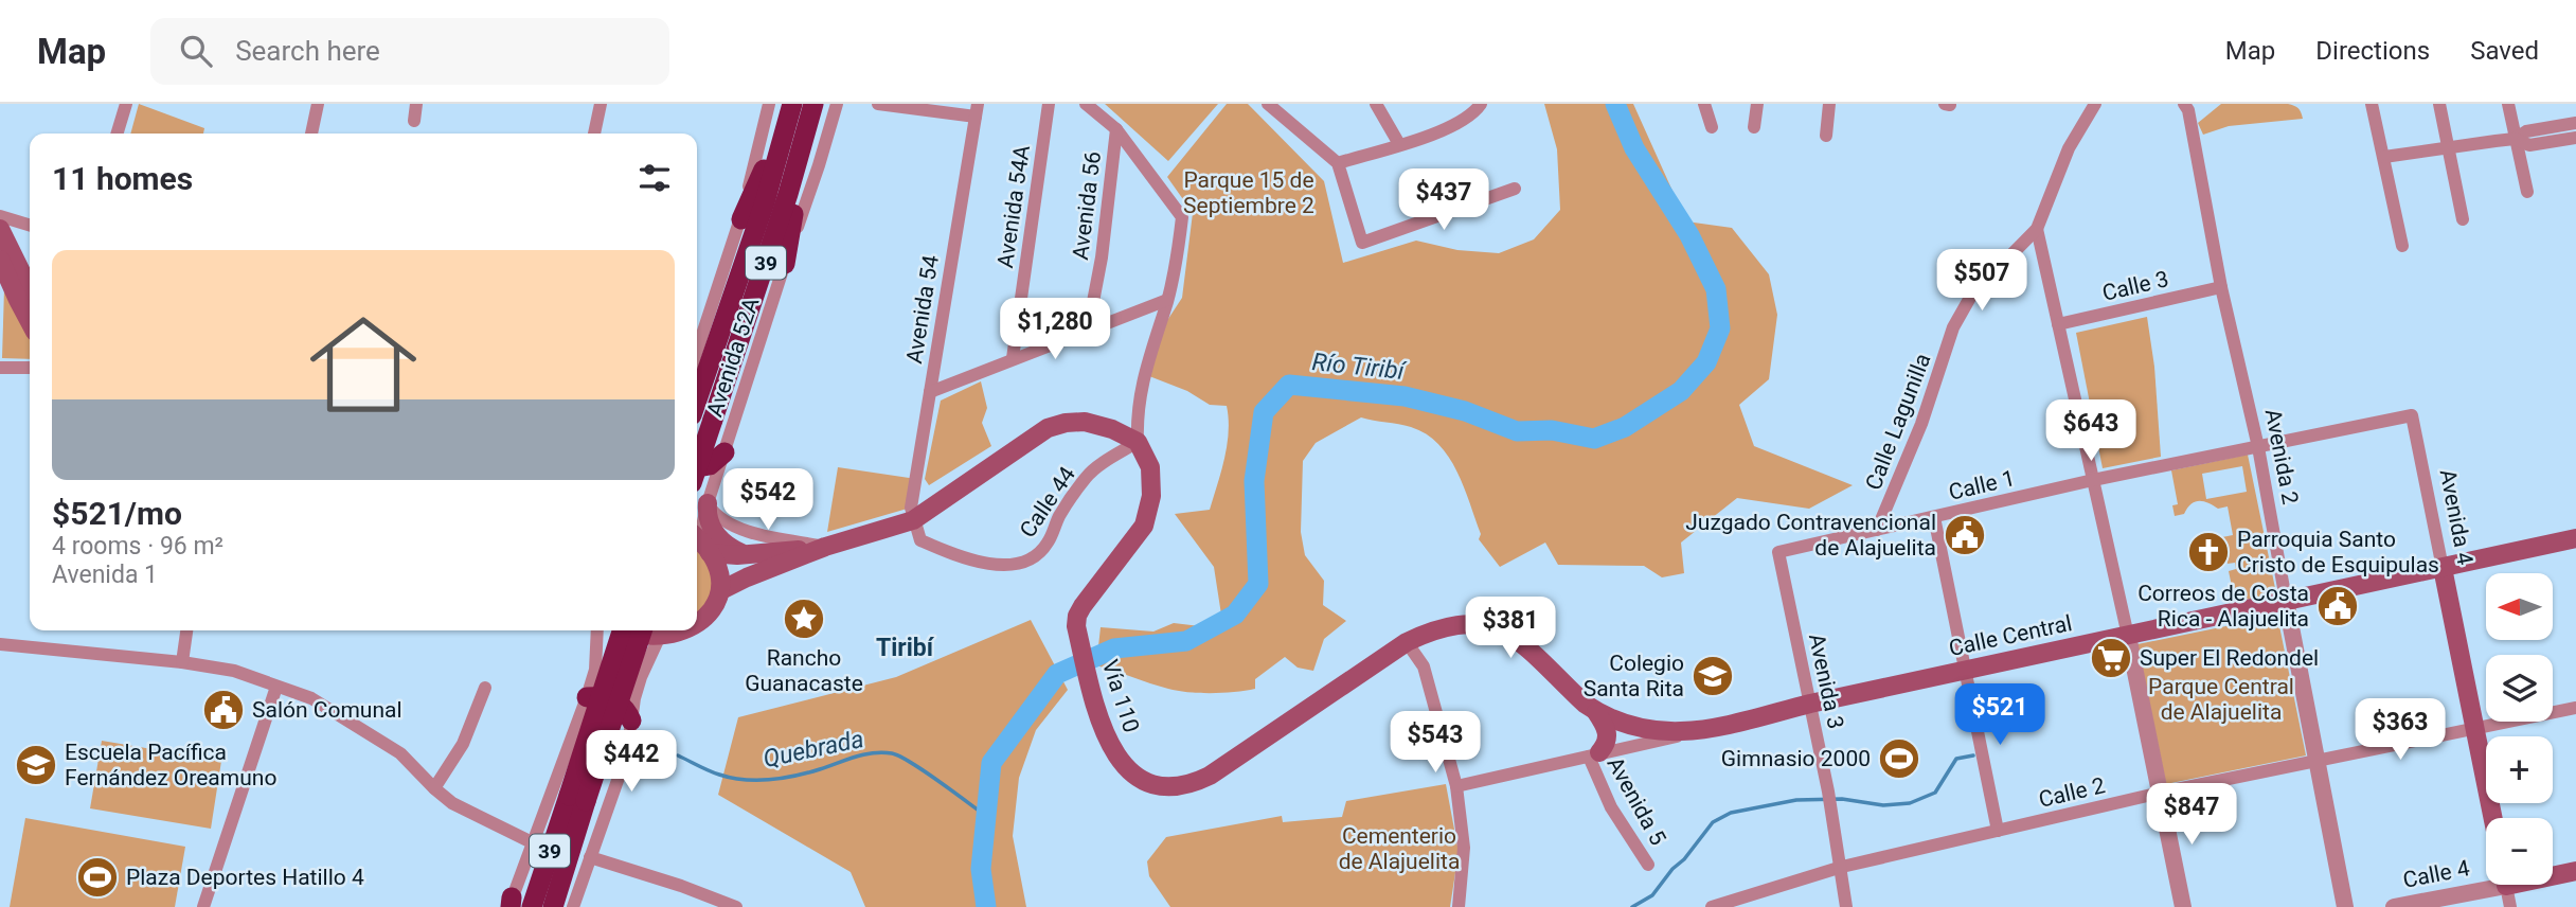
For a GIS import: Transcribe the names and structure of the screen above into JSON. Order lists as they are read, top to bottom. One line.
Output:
{"streets":{"highway":["39"],"main road":["Avenida 4","Calle Central","Vía 110","Calle 4"],"street":["Avenida 56","Avenida 54A","Calle 3","Avenida 54","Avenida 52A","Calle Lagunilla","Avenida 2","Calle 1","Calle 44","Avenida 3","Calle 2","Avenida 5"]},"crossings":[["Calle 3","Avenida 2"],["Avenida 54","Calle 44"],["Calle Lagunilla","Calle 1"],["Avenida 2","Calle 1"],["Avenida 2","Calle Central"],["Avenida 2","Calle 2"],["Calle 1","Avenida 4"],["Calle 1","Avenida 3"],["Calle 44","Vía 110"],["Avenida 4","Calle Central"],["Avenida 4","Calle 2"],["Calle Central","Avenida 3"],["Calle Central","Vía 110"],["Calle Central","Avenida 5"],["Avenida 3","Calle 2"]],"districts":["Tiribí"],"water":["Río Tiribí","Quebrada"],"parks":["Parque 15 de Septiembre 2","Parque Central de Alajuelita","Cementerio de Alajuelita"],"places":{"public building":["Juzgado Contravencional de Alajuelita","Correos de Costa Rica - Alajuelita","Salón Comunal"],"church":["Parroquia Santo Cristo de Esquipulas"],"place":["Rancho Guanacaste"],"supermarket":["Super El Redondel"],"school or university":["Colegio Santa Rita","Escuela Pacífica Fernández Oreamuno"],"sports":["Gimnasio 2000","Plaza Deportes Hatillo 4"]},"north":"left","page":{"header":"Map","search":"Search here","nav":["Map","Directions","Saved"],"heading":"11 homes","price":["$437","$507","$1,280","$643","$542","$381","$521","$363","$543","$442","$847"],"list":[{"name":"$521/mo","note":"4 rooms · 96 m² · Avenida 1"}],"map_buttons":["+","−"]}}
